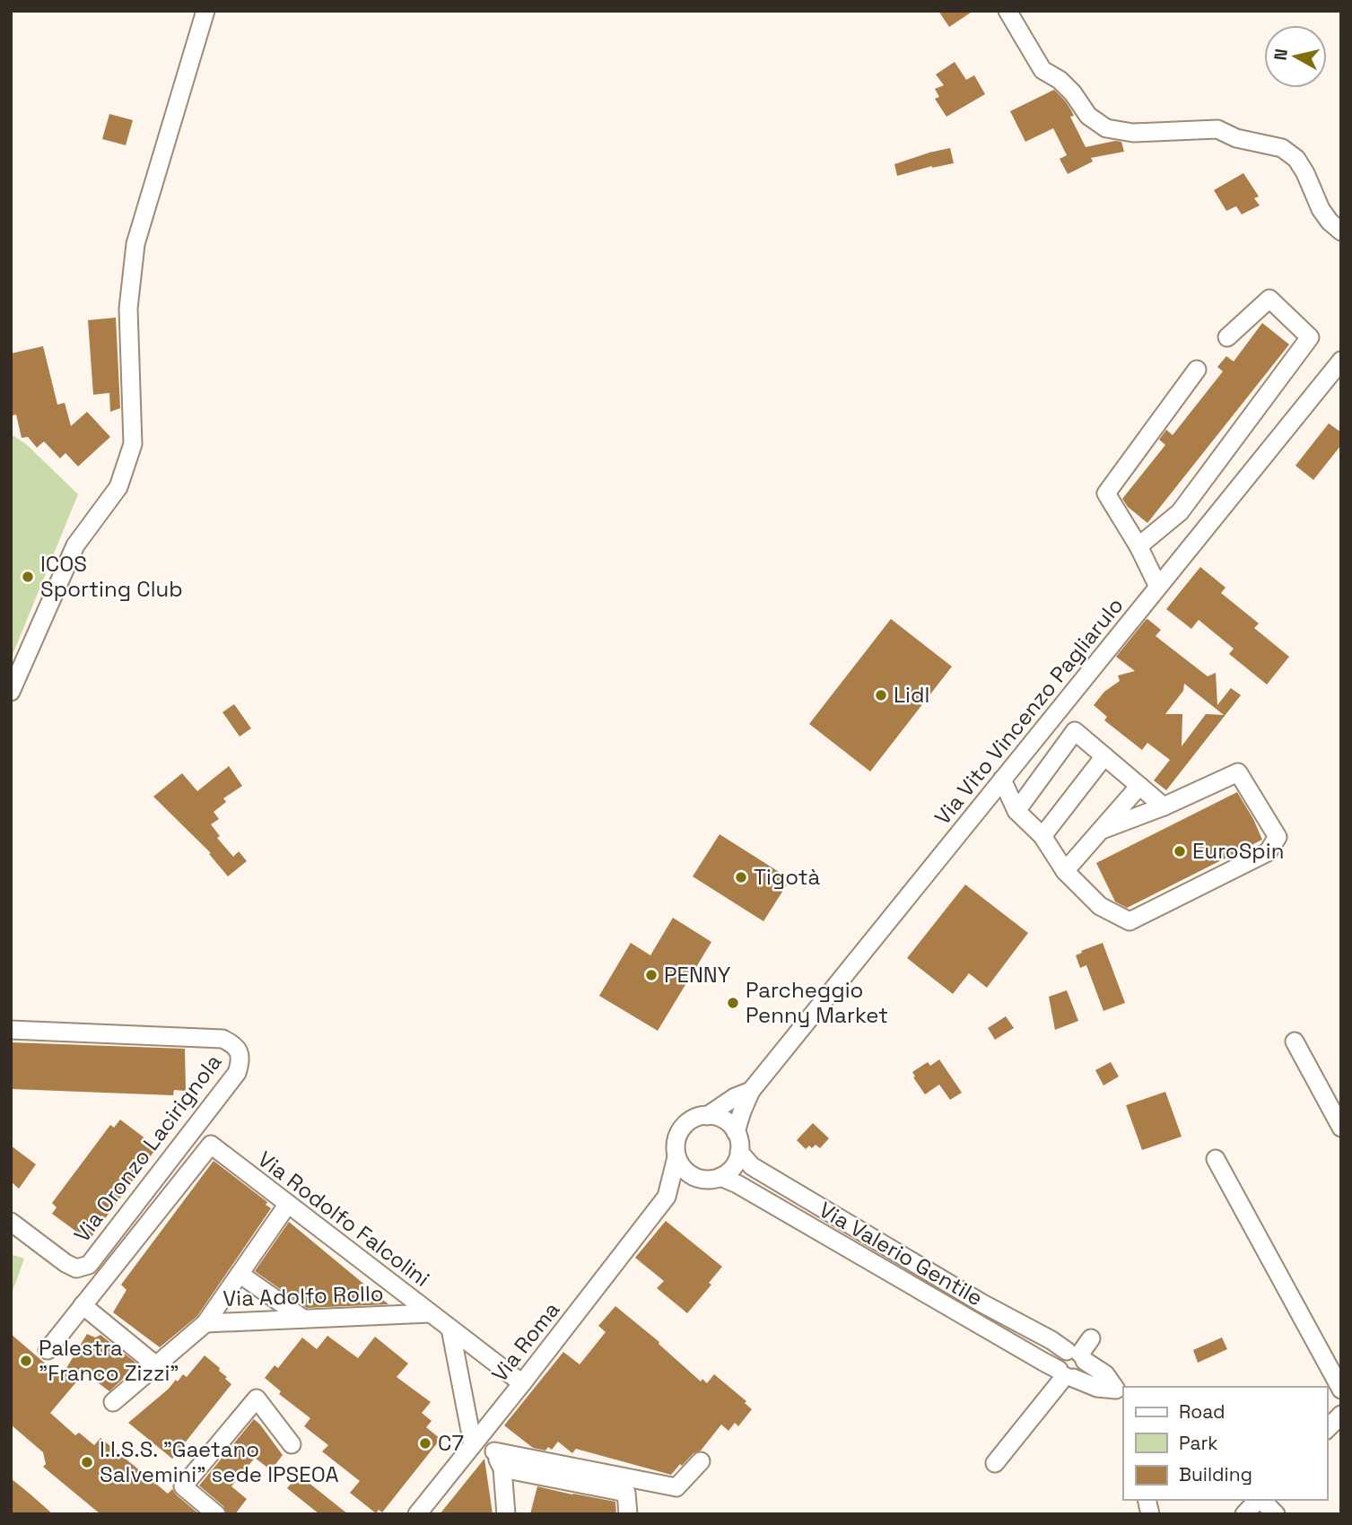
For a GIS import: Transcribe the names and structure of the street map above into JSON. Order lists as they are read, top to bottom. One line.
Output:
{"streets":{"street":["Via Vito Vincenzo Pagliarulo","Via Oronzo Lacirignola","Via Rodolfo Falcolini","Via Valerio Gentile","Via Adolfo Rollo","Via Roma"]},"crossings":[["Via Vito Vincenzo Pagliarulo","Via Valerio Gentile"],["Via Vito Vincenzo Pagliarulo","Via Roma"],["Via Rodolfo Falcolini","Via Adolfo Rollo"],["Via Rodolfo Falcolini","Via Roma"],["Via Valerio Gentile","Via Roma"]],"places":["ICOS Sporting Club","Lidl","EuroSpin","Tigotà","PENNY","Parcheggio Penny Market","Palestra \"Franco Zizzi\"","C7","I.I.S.S. \"Gaetano Salvemini\" sede IPSEOA"],"legend":["Road","Park","Building"],"north":"left"}
